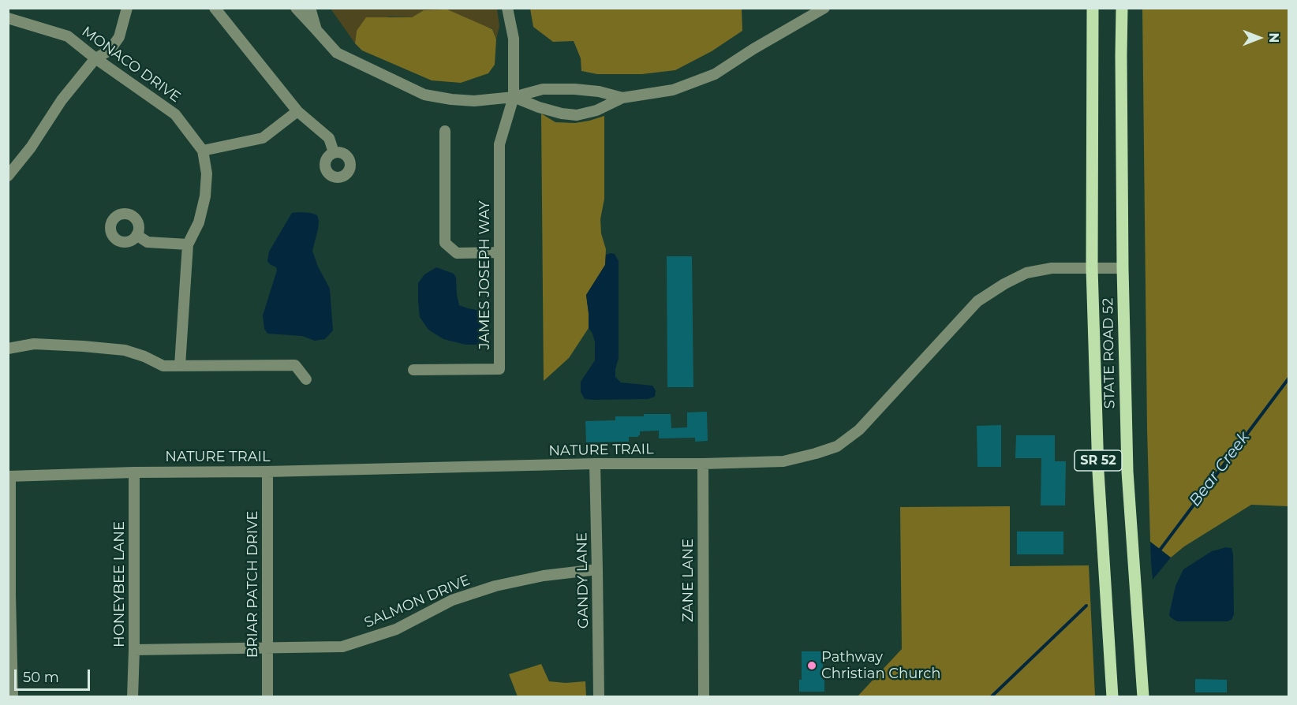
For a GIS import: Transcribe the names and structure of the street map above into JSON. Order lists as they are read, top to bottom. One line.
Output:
{"streets":{"main road":["STATE ROAD 52","SR 52"],"street":["MONACO DRIVE","JAMES JOSEPH WAY","NATURE TRAIL","GANDY LANE","ZANE LANE","HONEYBEE LANE","BRIAR PATCH DRIVE","SALMON DRIVE"]},"crossings":[["STATE ROAD 52","NATURE TRAIL"],["NATURE TRAIL","GANDY LANE"],["NATURE TRAIL","ZANE LANE"],["NATURE TRAIL","HONEYBEE LANE"],["NATURE TRAIL","BRIAR PATCH DRIVE"],["GANDY LANE","SALMON DRIVE"],["HONEYBEE LANE","SALMON DRIVE"],["BRIAR PATCH DRIVE","SALMON DRIVE"]],"water":["Bear Creek"],"places":["Pathway Christian Church"],"scale_bar":"50 m","north":"right"}
